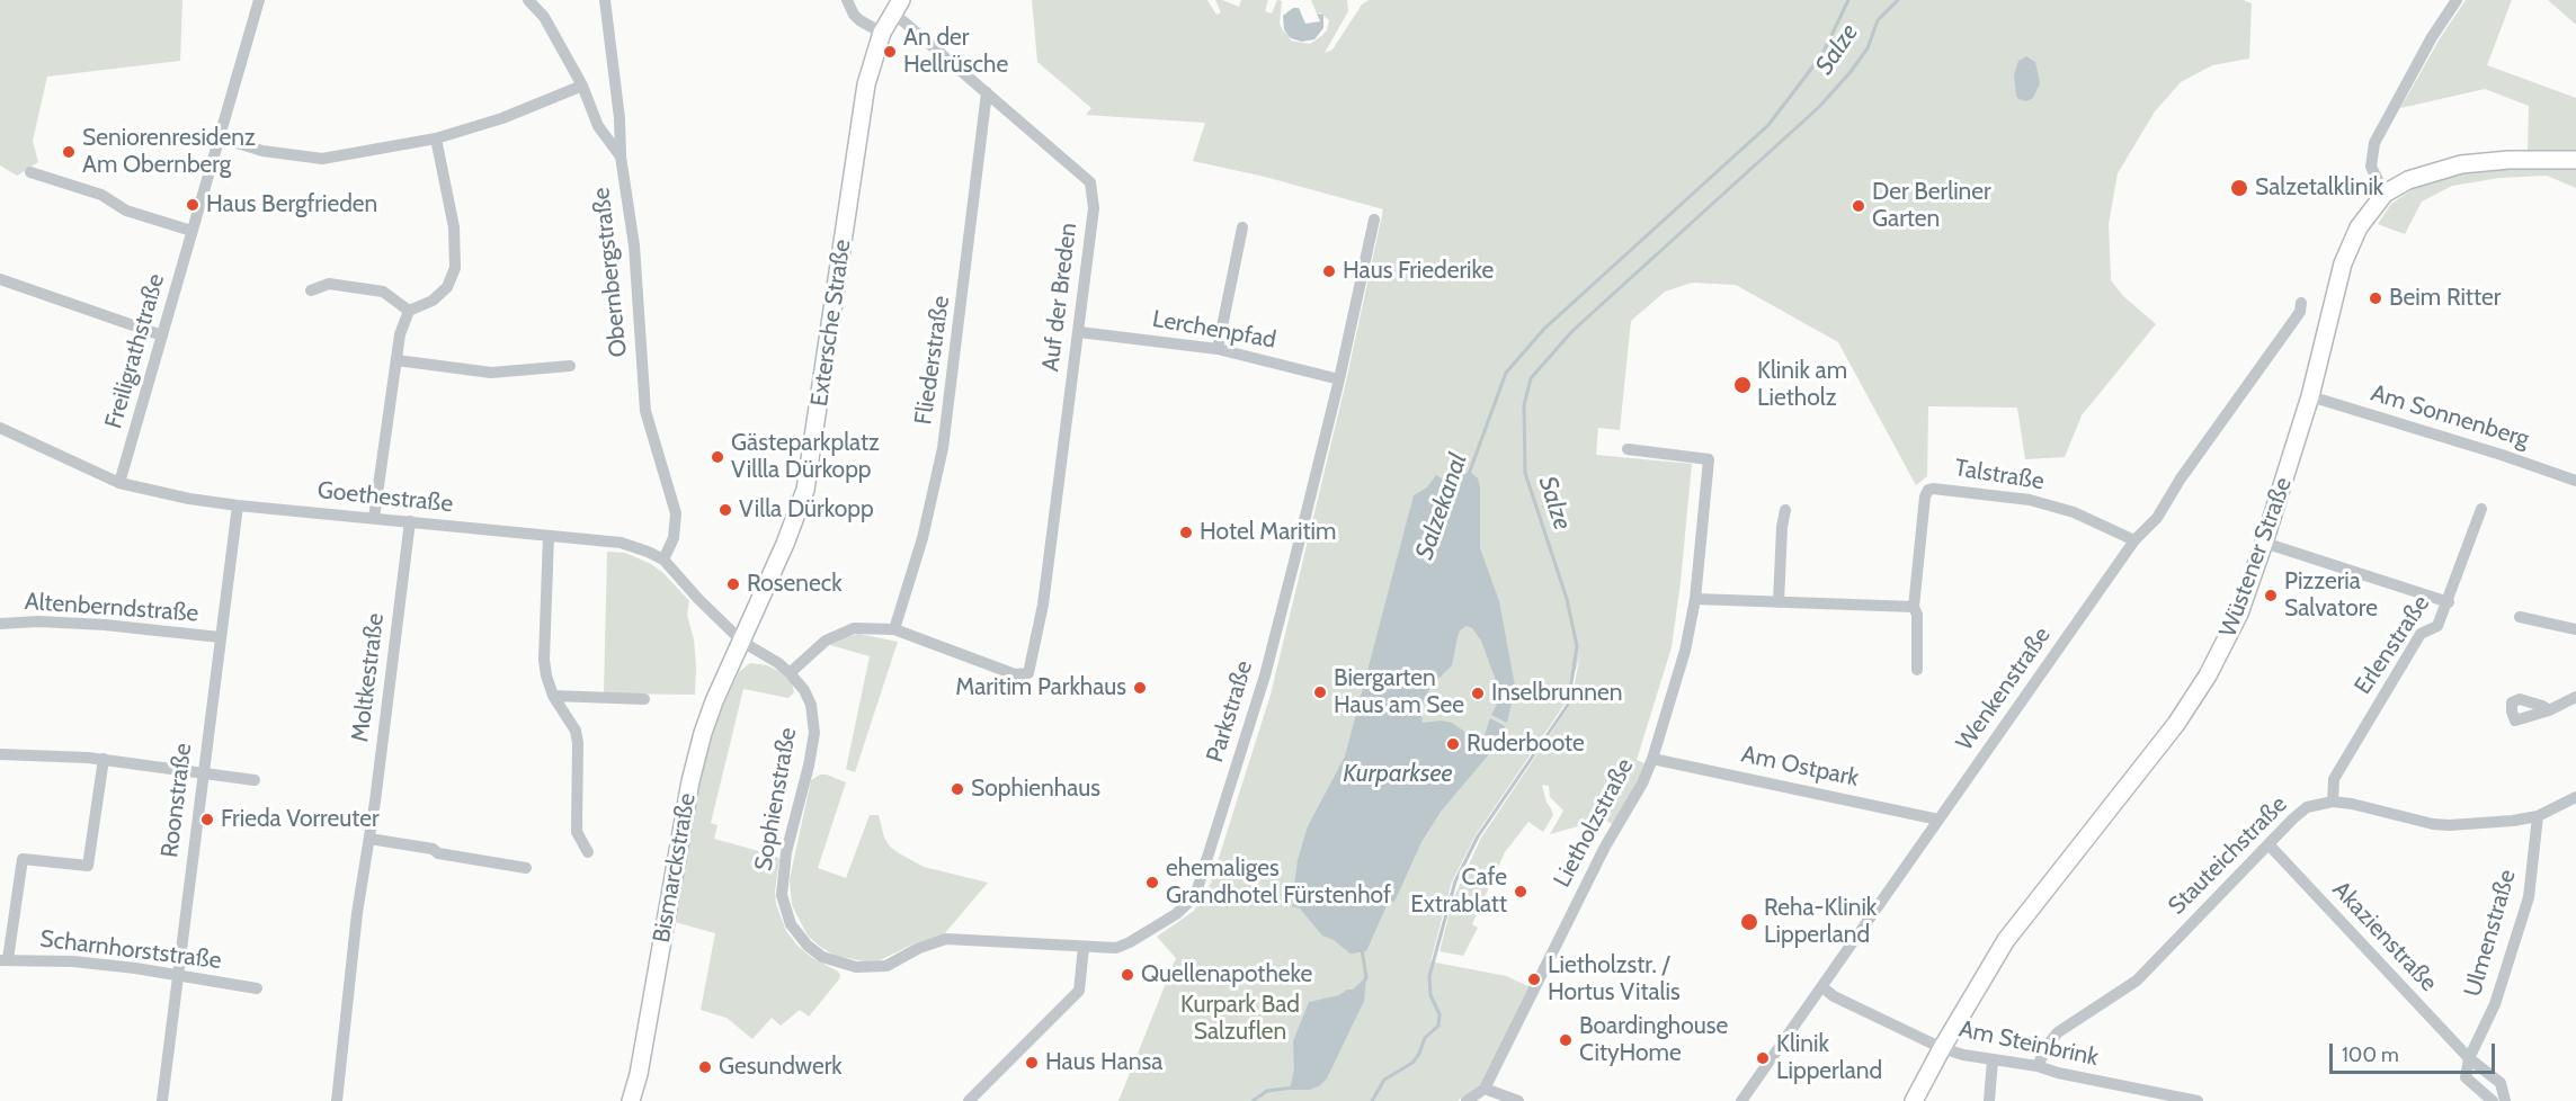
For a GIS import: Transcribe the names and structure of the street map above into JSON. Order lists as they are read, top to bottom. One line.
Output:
{"streets":{"main road":["Extersche Straße","Wüstener Straße","Bismarckstraße"],"street":["Obernbergstraße","Auf der Breden","Lerchenpfad","Freiligrathstraße","Fliederstraße","Am Sonnenberg","Talstraße","Goethestraße","Altenberndstraße","Erlenstraße","Moltkestraße","Wenkenstraße","Parkstraße","Am Ostpark","Sophienstraße","Roonstraße","Lietholzstraße","Stauteichstraße","Ulmenstraße","Akazienstraße","Scharnhorststraße","Am Steinbrink"]},"crossings":[["Obernbergstraße","Goethestraße"],["Auf der Breden","Extersche Straße"],["Auf der Breden","Lerchenpfad"],["Auf der Breden","Fliederstraße"],["Extersche Straße","Goethestraße"],["Extersche Straße","Sophienstraße"],["Extersche Straße","Bismarckstraße"],["Lerchenpfad","Parkstraße"],["Freiligrathstraße","Goethestraße"],["Am Sonnenberg","Wüstener Straße"],["Talstraße","Wenkenstraße"],["Goethestraße","Moltkestraße"],["Goethestraße","Sophienstraße"],["Goethestraße","Roonstraße"],["Goethestraße","Bismarckstraße"],["Wüstener Straße","Am Steinbrink"],["Altenberndstraße","Roonstraße"],["Erlenstraße","Stauteichstraße"],["Wenkenstraße","Am Ostpark"],["Wenkenstraße","Am Steinbrink"],["Parkstraße","Sophienstraße"],["Am Ostpark","Lietholzstraße"],["Sophienstraße","Bismarckstraße"],["Roonstraße","Scharnhorststraße"],["Stauteichstraße","Ulmenstraße"],["Stauteichstraße","Akazienstraße"],["Stauteichstraße","Am Steinbrink"],["Ulmenstraße","Akazienstraße"]],"water":["Salze","Salzekanal","Kurparksee"],"parks":["Kurpark Bad Salzuflen"],"places":["An der Hellrüsche","Seniorenresidenz Am Obernberg","Salzetalklinik","Haus Bergfrieden","Der Berliner Garten","Haus Friederike","Beim Ritter","Klinik am Lietholz","Gästeparkplatz Villla Dürkopp","Villa Dürkopp","Hotel Maritim","Roseneck","Pizzeria Salvatore","Maritim Parkhaus","Biergarten Haus am See","Inselbrunnen","Ruderboote","Sophienhaus","Frieda Vorreuter","ehemaliges Grandhotel Fürstenhof","Cafe Extrablatt","Reha-Klinik Lipperland","Quellenapotheke","Lietholzstr. / Hortus Vitalis","Boardinghouse CityHome","Klinik Lipperland","Haus Hansa","Gesundwerk"],"scale_bar":"100 m"}
